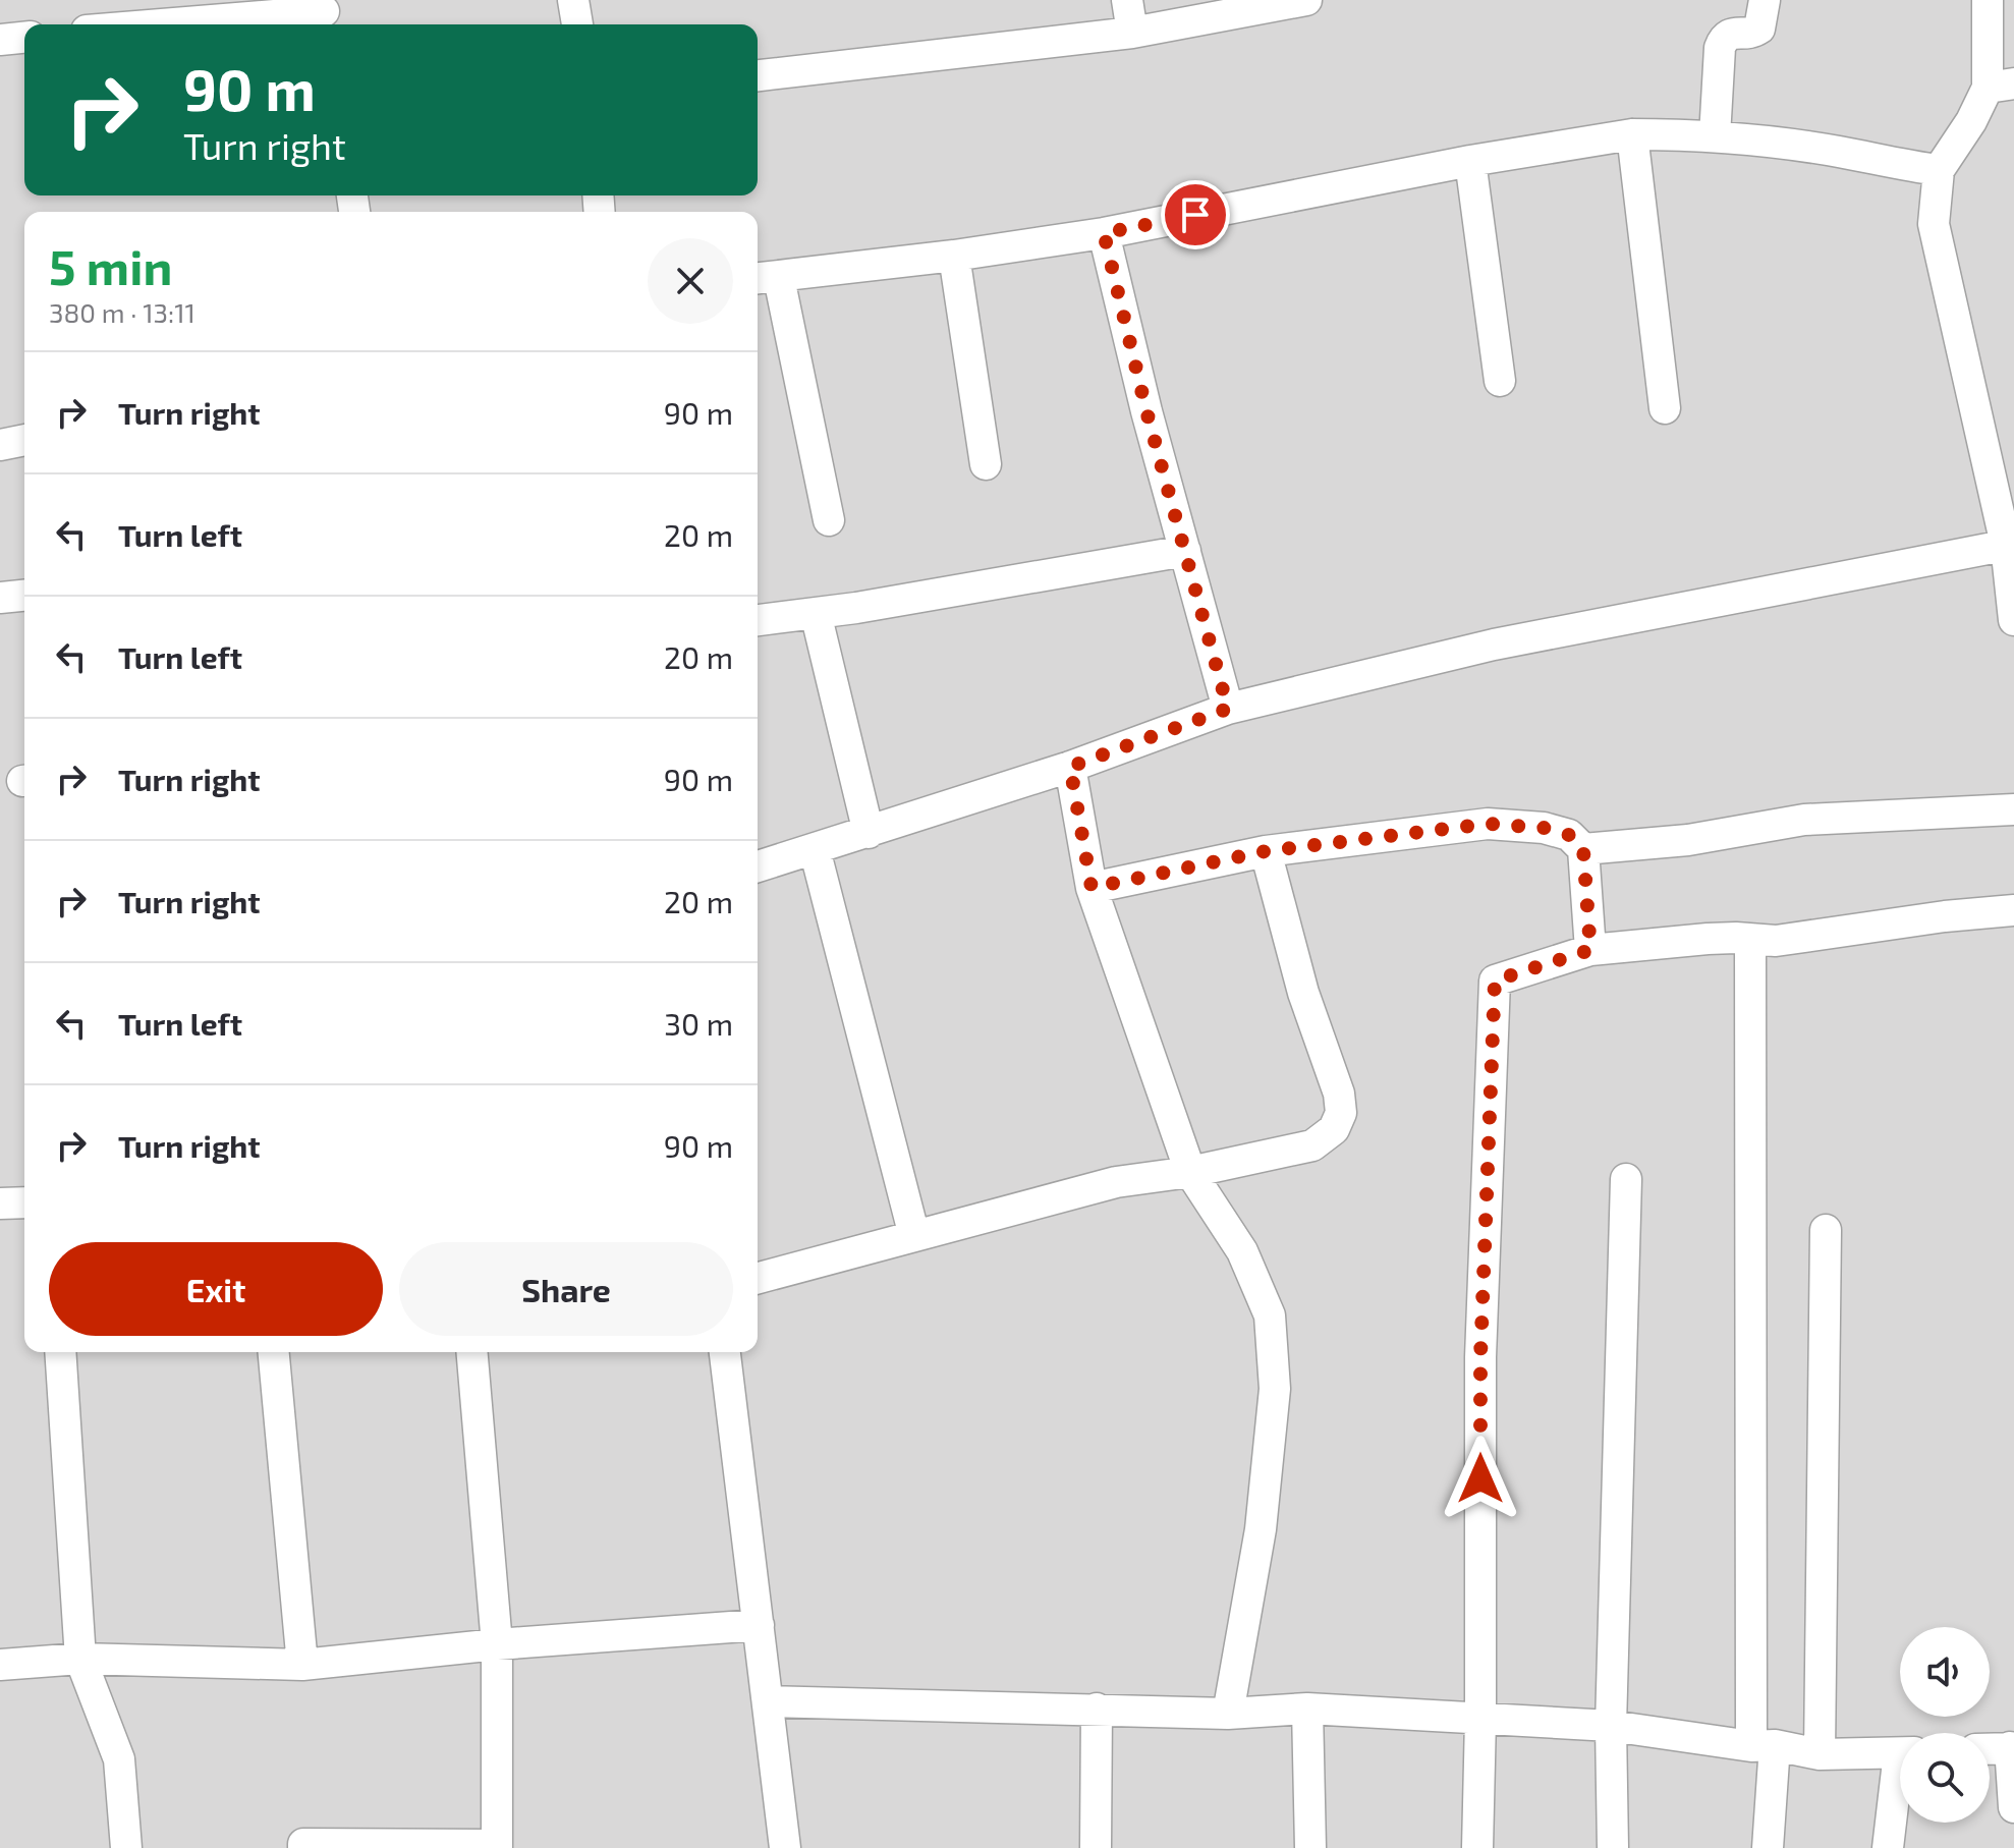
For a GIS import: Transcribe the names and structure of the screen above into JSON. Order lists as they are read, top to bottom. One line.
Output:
{"page":{"turn":["90 m","Turn right"],"heading":["5 min","380 m · 13:11"],"list":[{"name":"Turn right","value":"90 m"},{"name":"Turn left","value":"20 m"},{"name":"Turn left","value":"20 m"},{"name":"Turn right","value":"90 m"},{"name":"Turn right","value":"20 m"},{"name":"Turn left","value":"30 m"},{"name":"Turn right","value":"90 m"}],"buttons":["Exit","Share"]}}
